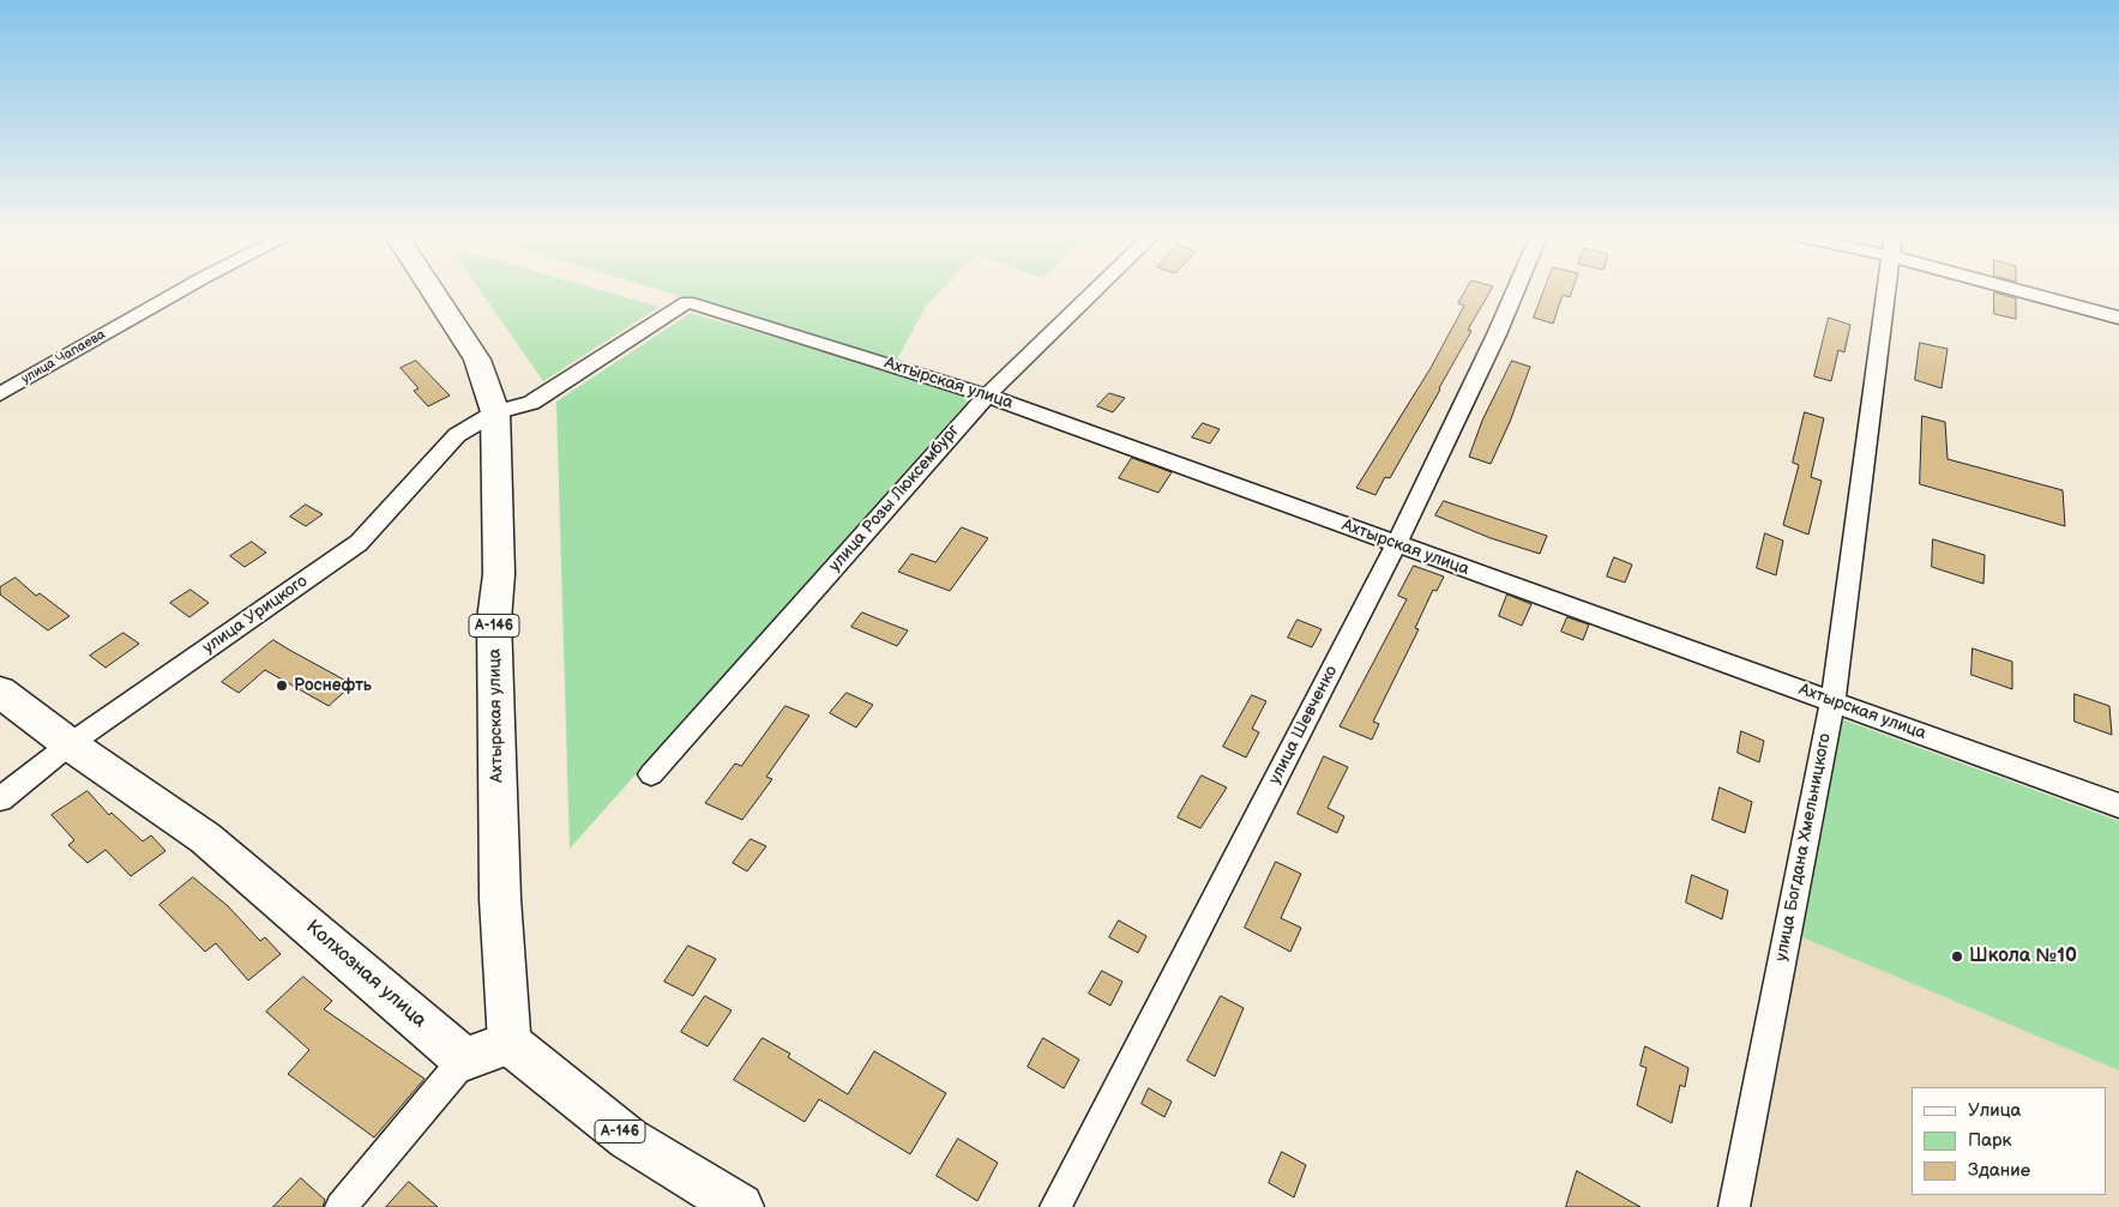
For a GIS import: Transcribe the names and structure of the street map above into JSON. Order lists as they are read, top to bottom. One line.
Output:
{"streets":{"main road":["Ахтырская улица","А-146","Колхозная улица"],"street":["улица Чапаева","улица Розы Люксембург","улица Урицкого","улица Шевченко","улица Богдана Хмельницкого"]},"crossings":[["Ахтырская улица","улица Розы Люксембург"],["Ахтырская улица","улица Урицкого"],["Ахтырская улица","А-146"],["Ахтырская улица","улица Шевченко"],["Ахтырская улица","улица Богдана Хмельницкого"],["улица Урицкого","Колхозная улица"]],"places":["Роснефть","Школа №10"],"legend":["Улица","Парк","Здание"]}
